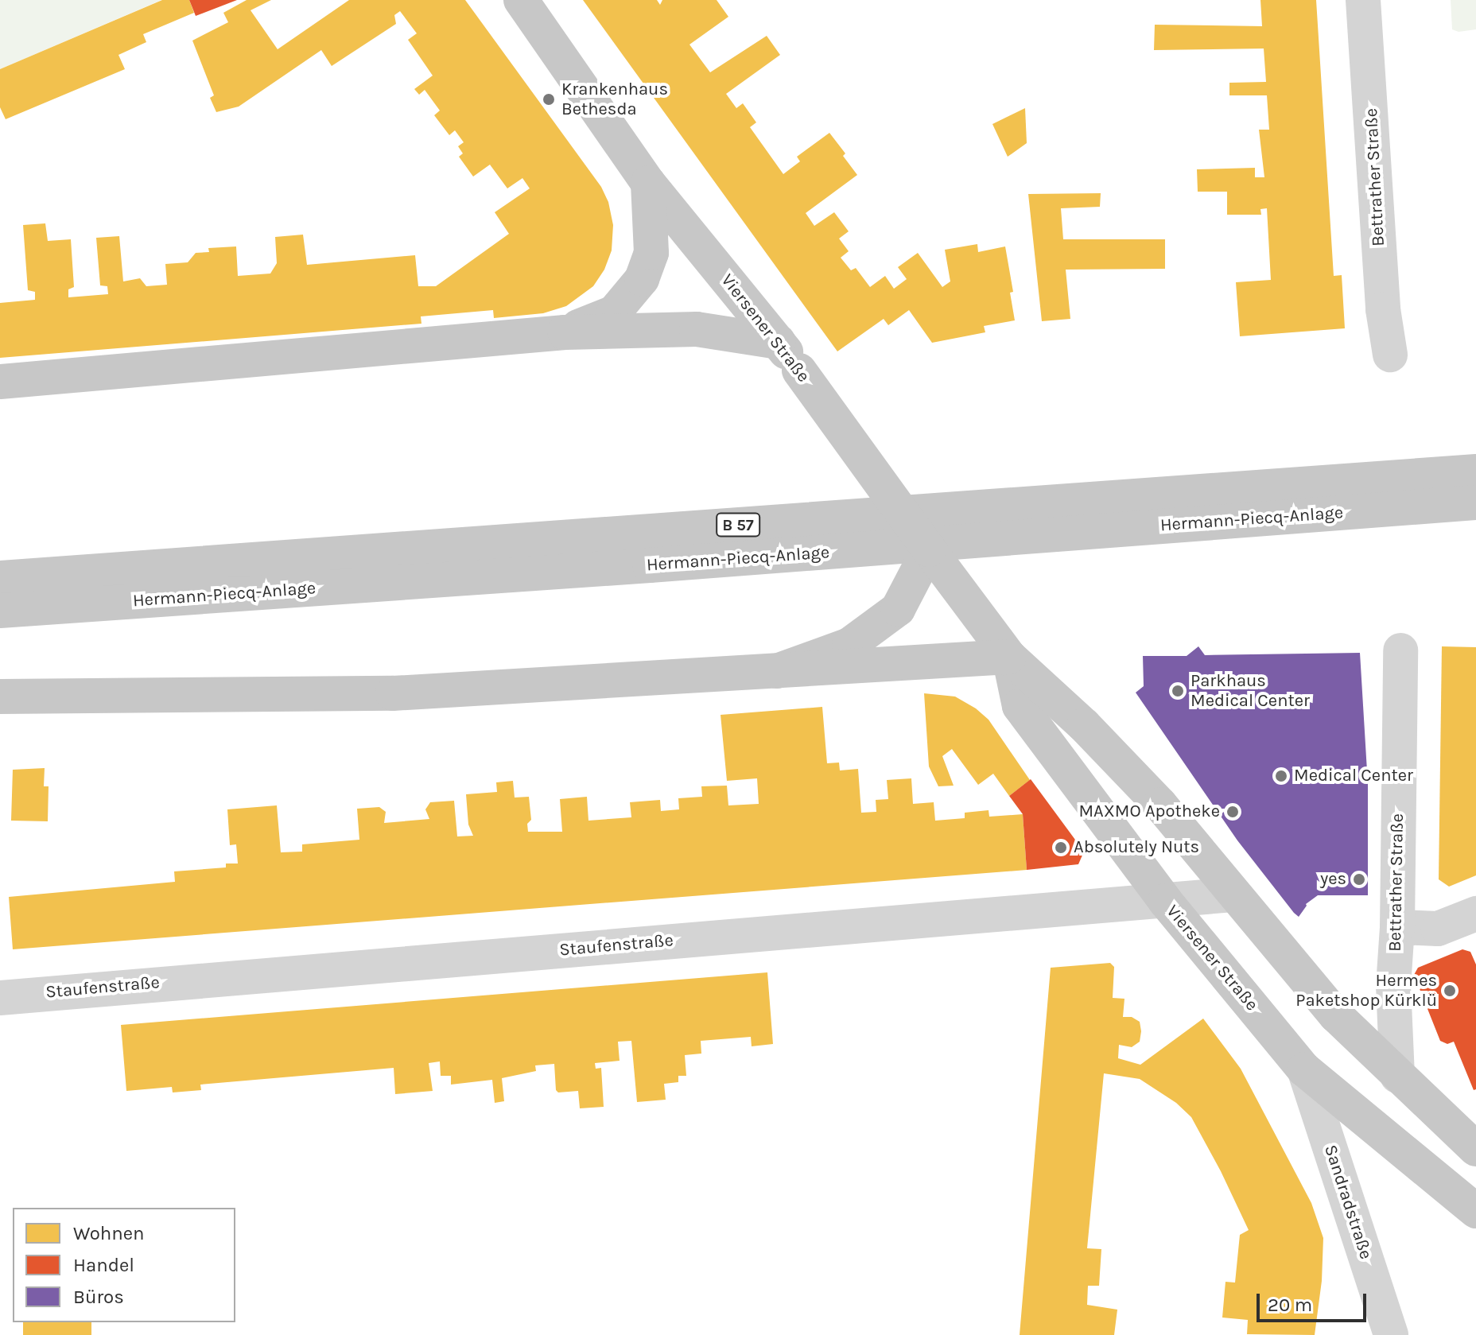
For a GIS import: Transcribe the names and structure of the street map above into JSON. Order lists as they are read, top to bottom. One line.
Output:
{"streets":{"main road":["Viersener Straße","Hermann-Piecq-Anlage","B 57"],"street":["Bettrather Straße","Staufenstraße","Sandradstraße"]},"crossings":[["Bettrather Straße","Viersener Straße"],["Viersener Straße","Staufenstraße"],["Viersener Straße","Sandradstraße"]],"places":["Krankenhaus Bethesda","Parkhaus Medical Center","Medical Center","MAXMO Apotheke","Absolutely Nuts","yes","Hermes Paketshop Kürklü"],"legend":["Wohnen","Handel","Büros"],"scale_bar":"20 m"}
